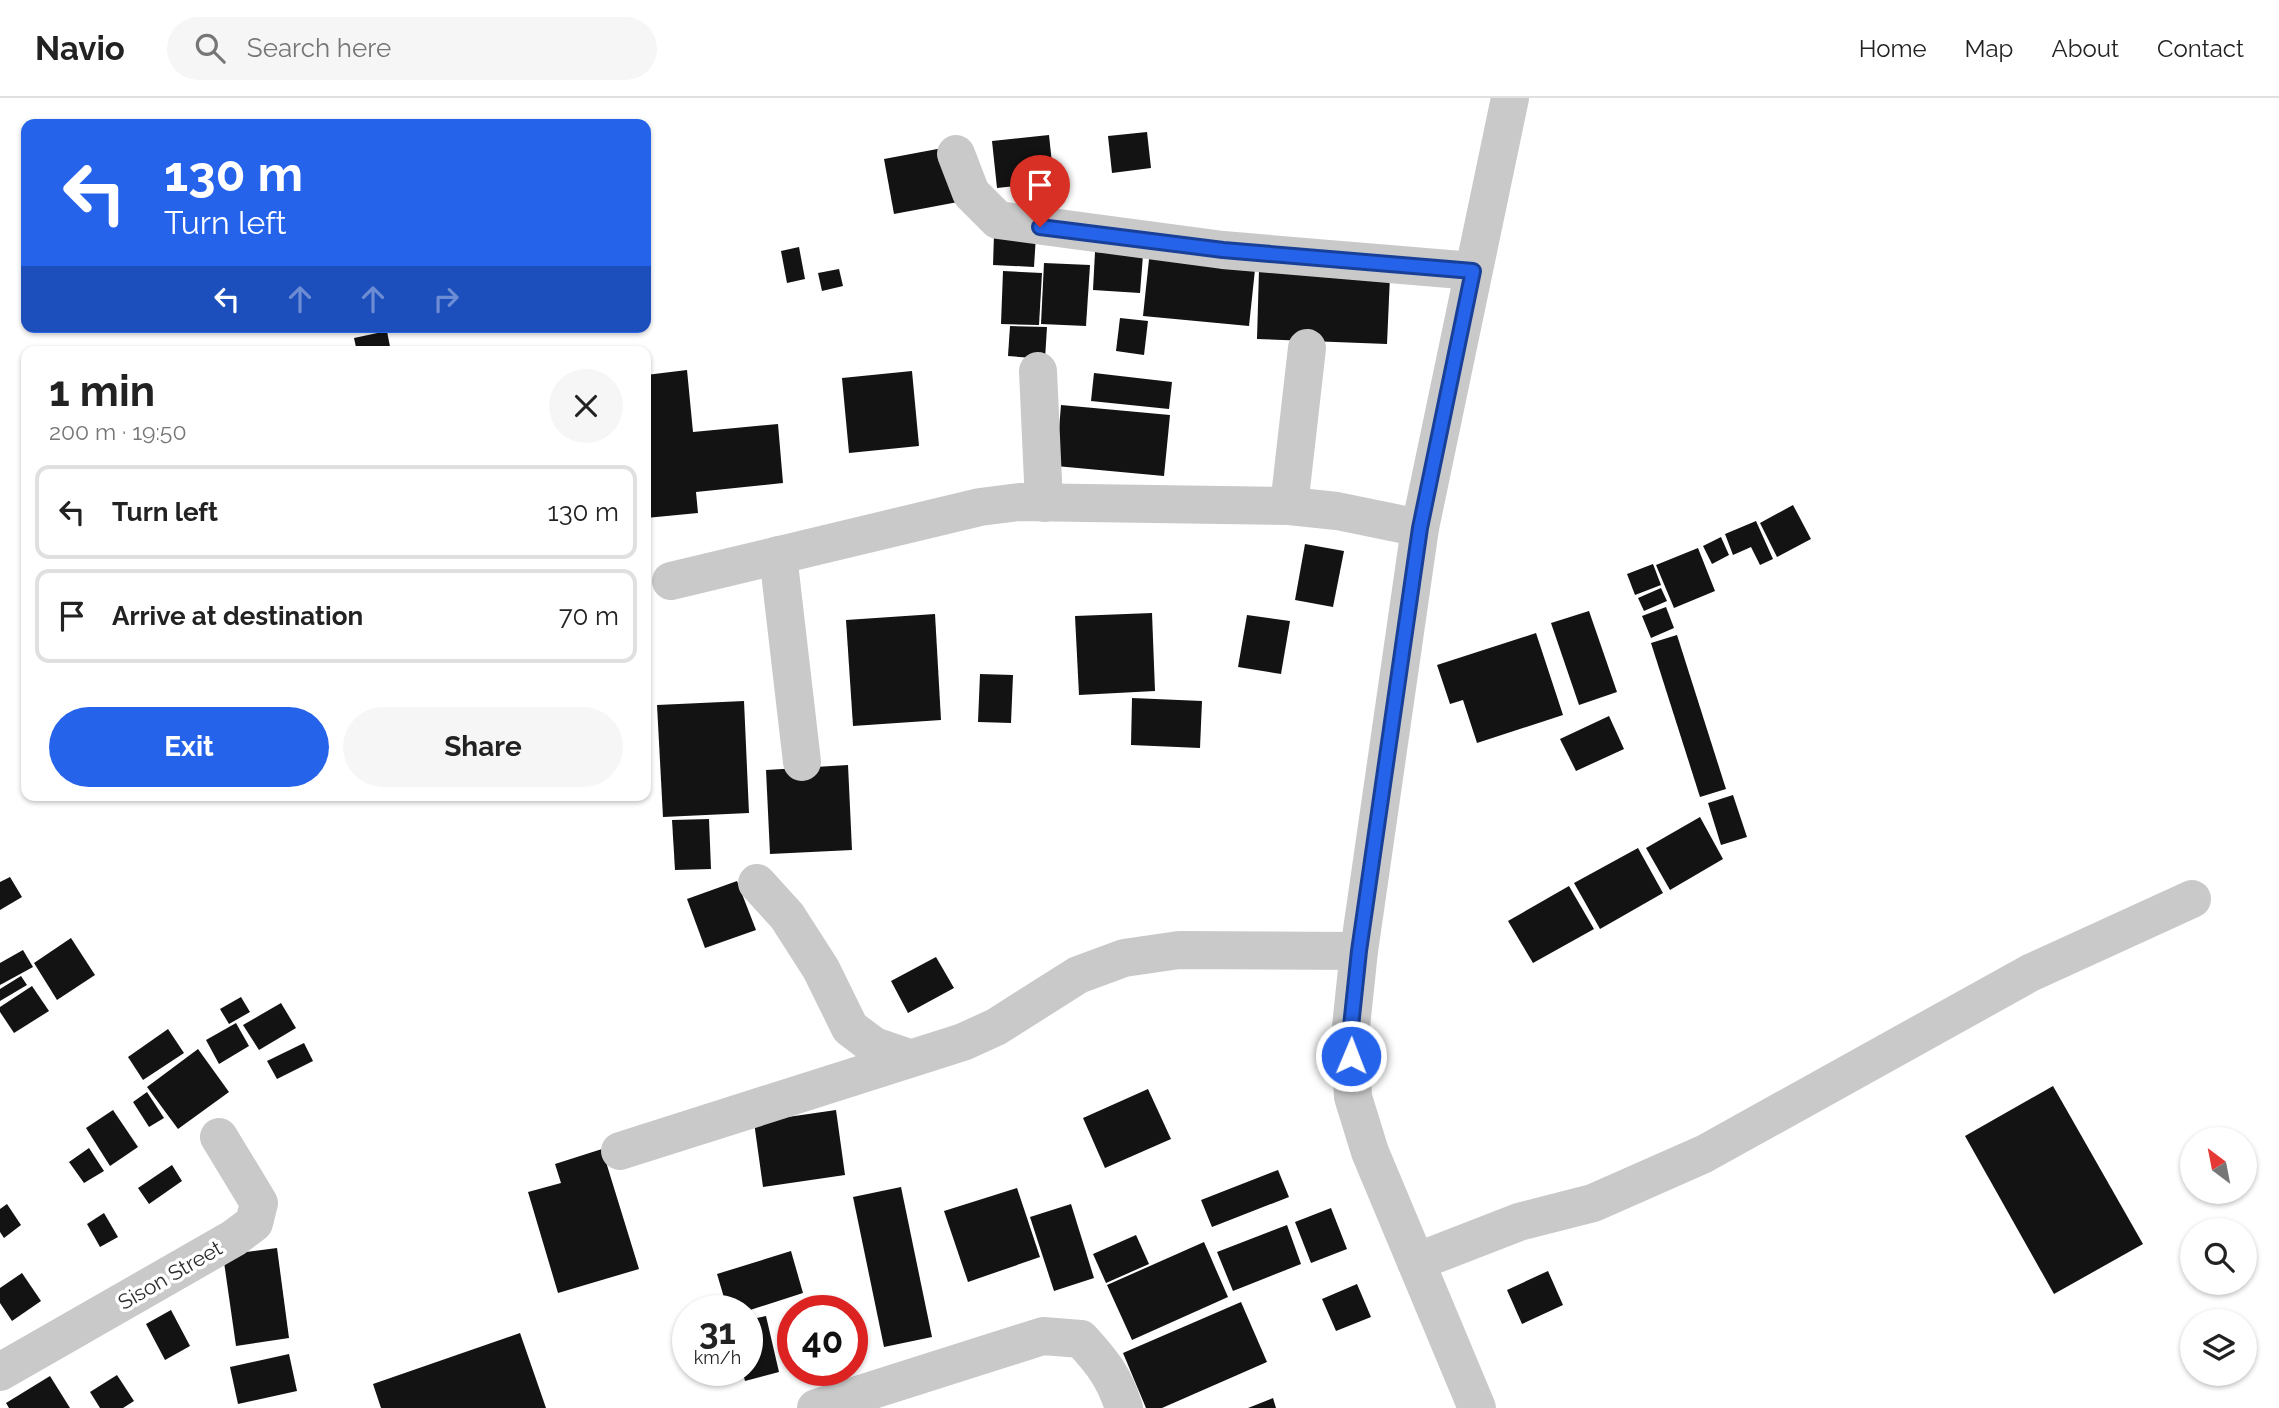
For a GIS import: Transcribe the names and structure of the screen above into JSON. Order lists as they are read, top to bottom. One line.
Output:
{"streets":{"street":["Sison Street"]},"north":"top left","page":{"header":"Navio","search":"Search here","nav":["Home","Map","About","Contact"],"turn":["130 m","Turn left"],"heading":["1 min","200 m · 19:50"],"list":[{"name":"Turn left","value":"130 m"},{"name":"Arrive at destination","value":"70 m"}],"buttons":["Exit","Share"],"speed":"31 km/h","limit":"40"}}
